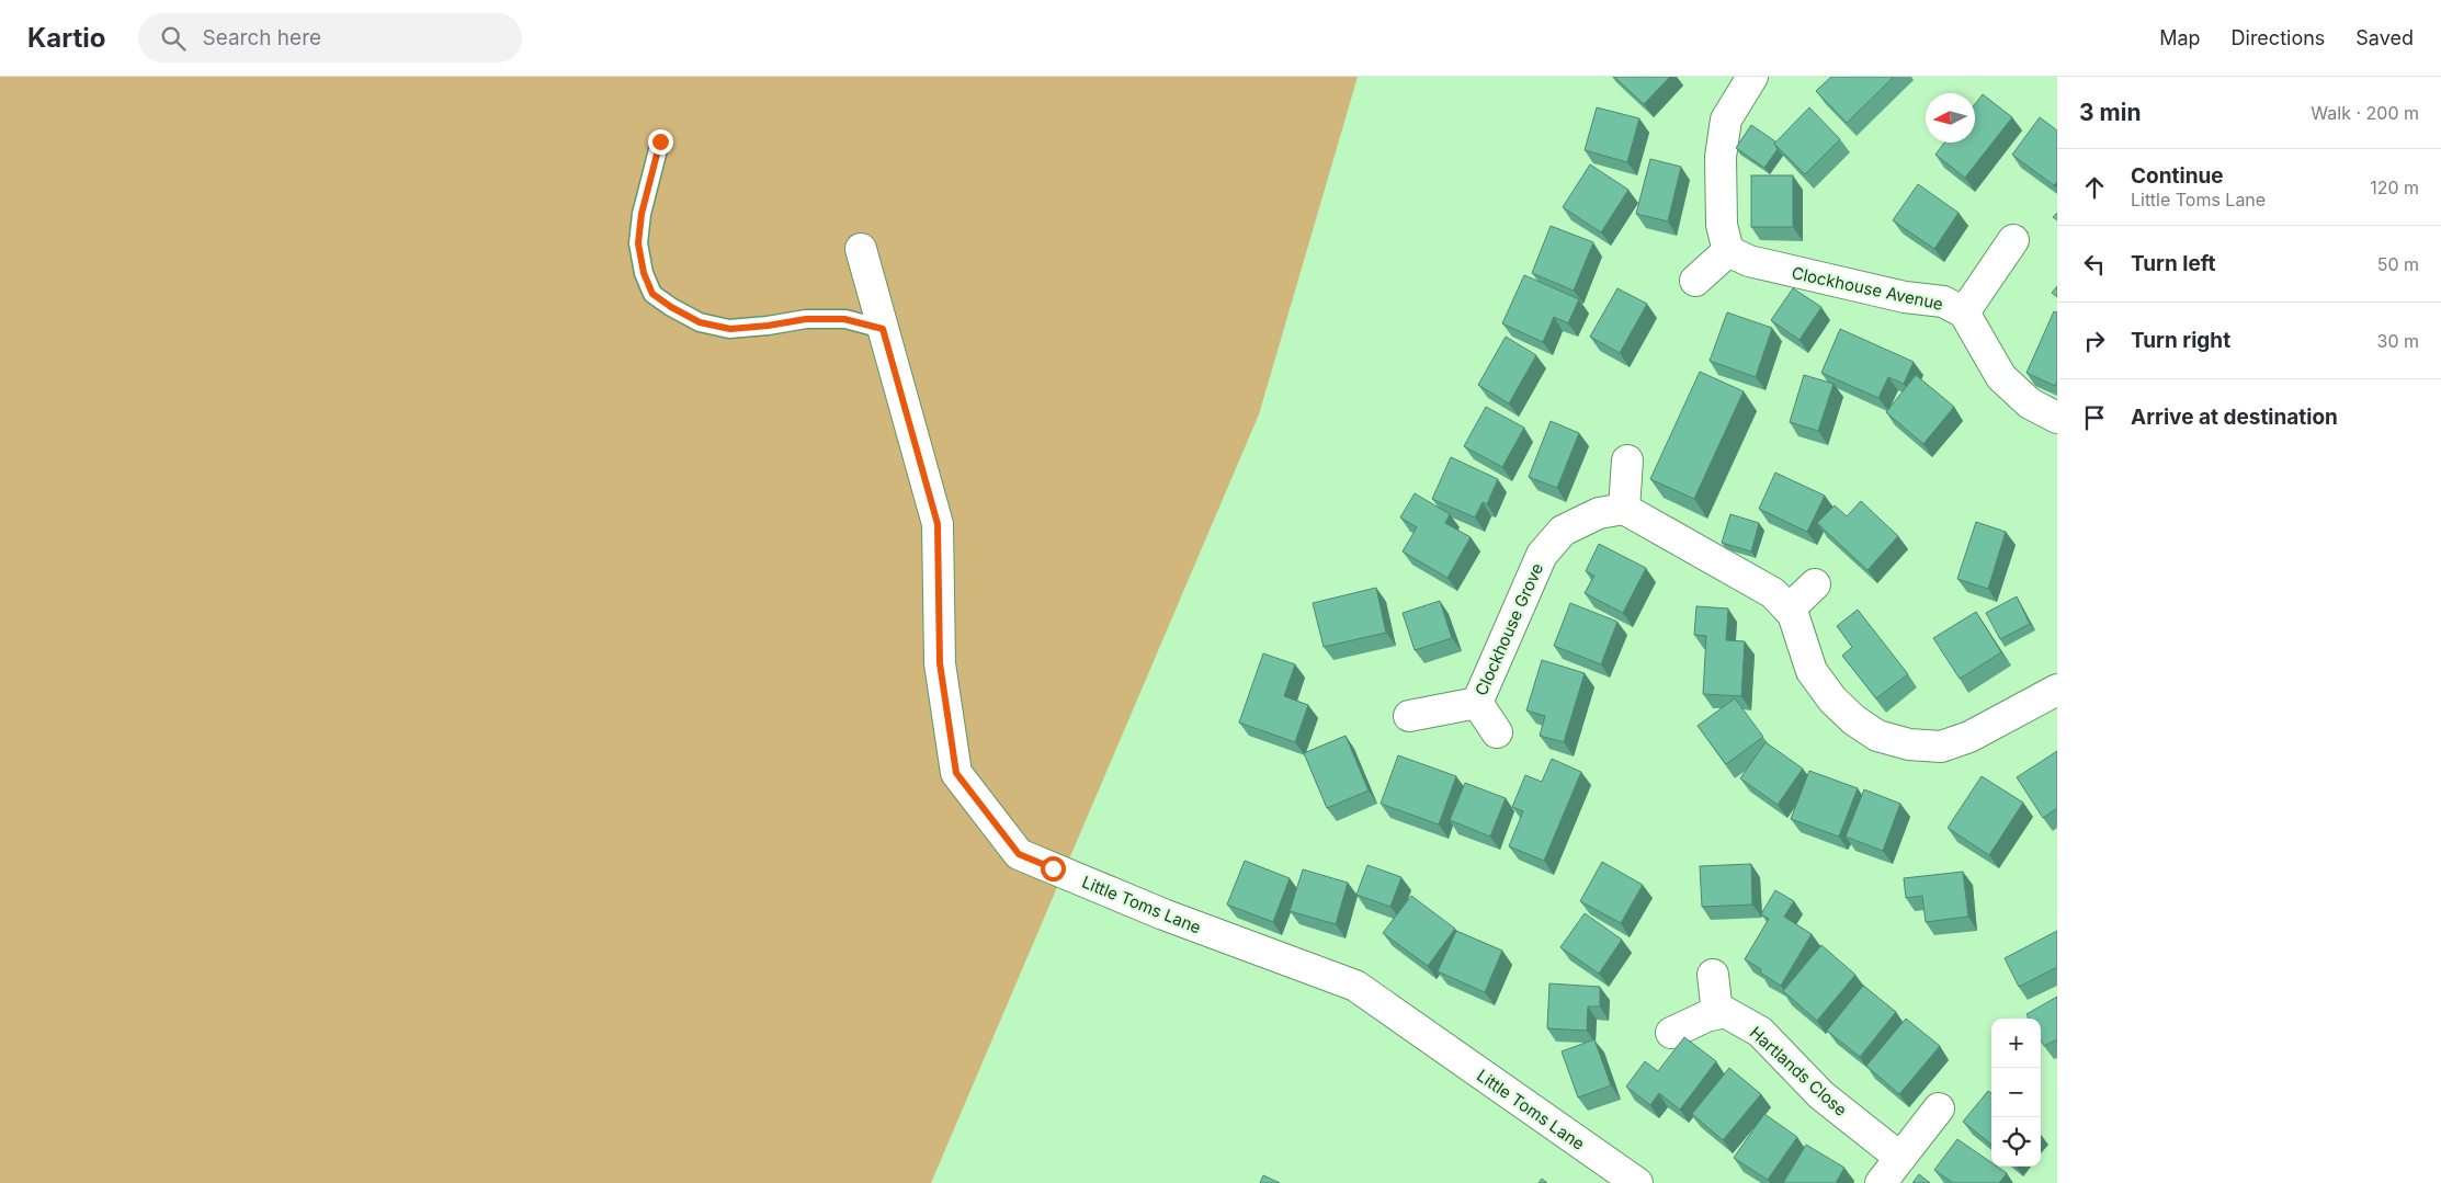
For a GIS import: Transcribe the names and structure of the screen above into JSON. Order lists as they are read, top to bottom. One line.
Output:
{"streets":{"street":["Clockhouse Avenue","Clockhouse Grove","Little Toms Lane","Hartlands Close"]},"north":"left","page":{"header":"Kartio","search":"Search here","nav":["Map","Directions","Saved"],"heading":["3 min","Walk · 200 m"],"list":[["Continue","Little Toms Lane","120 m"],["Turn left","50 m"],["Turn right","30 m"],"Arrive at destination"],"map_buttons":["+","−"]}}
